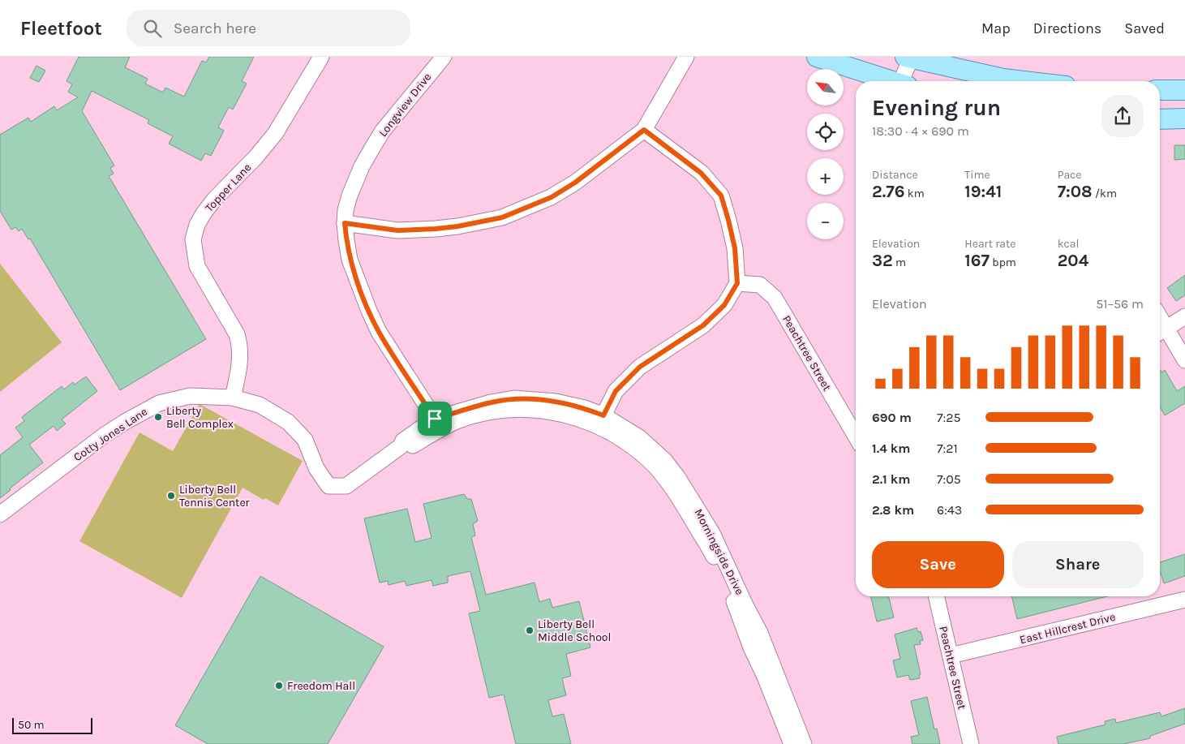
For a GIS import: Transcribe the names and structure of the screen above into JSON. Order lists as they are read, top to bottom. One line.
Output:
{"streets":{"street":["Longview Drive","Topper Lane","Peachtree Street","Cotty Jones Lane","Morningside Drive","East Hillcrest Drive"]},"crossings":[["Longview Drive","Cotty Jones Lane"],["Longview Drive","Morningside Drive"],["Topper Lane","Cotty Jones Lane"],["Peachtree Street","East Hillcrest Drive"],["Cotty Jones Lane","Morningside Drive"]],"places":["Liberty Bell Complex","Liberty Bell Tennis Center","Liberty Bell Middle School","Freedom Hall"],"scale_bar":"50 m","north":"top left","page":{"header":"Fleetfoot","search":"Search here","nav":["Map","Directions","Saved"],"map_buttons":["+","−"],"heading":["Evening run","18:30 · 4 × 690 m"],"stats":[["Distance","2.76 km"],["Time","19:41"],["Pace","7:08 /km"],["Elevation","32 m"],["Heart rate","167 bpm"],["kcal","204"]],"chart":["Elevation","51–56 m"],"list":[{"name":"690 m","note":"7:25"},{"name":"1.4 km","note":"7:21"},{"name":"2.1 km","note":"7:05"},{"name":"2.8 km","note":"6:43"}],"buttons":["Save","Share"],"scale":"50 m"}}
